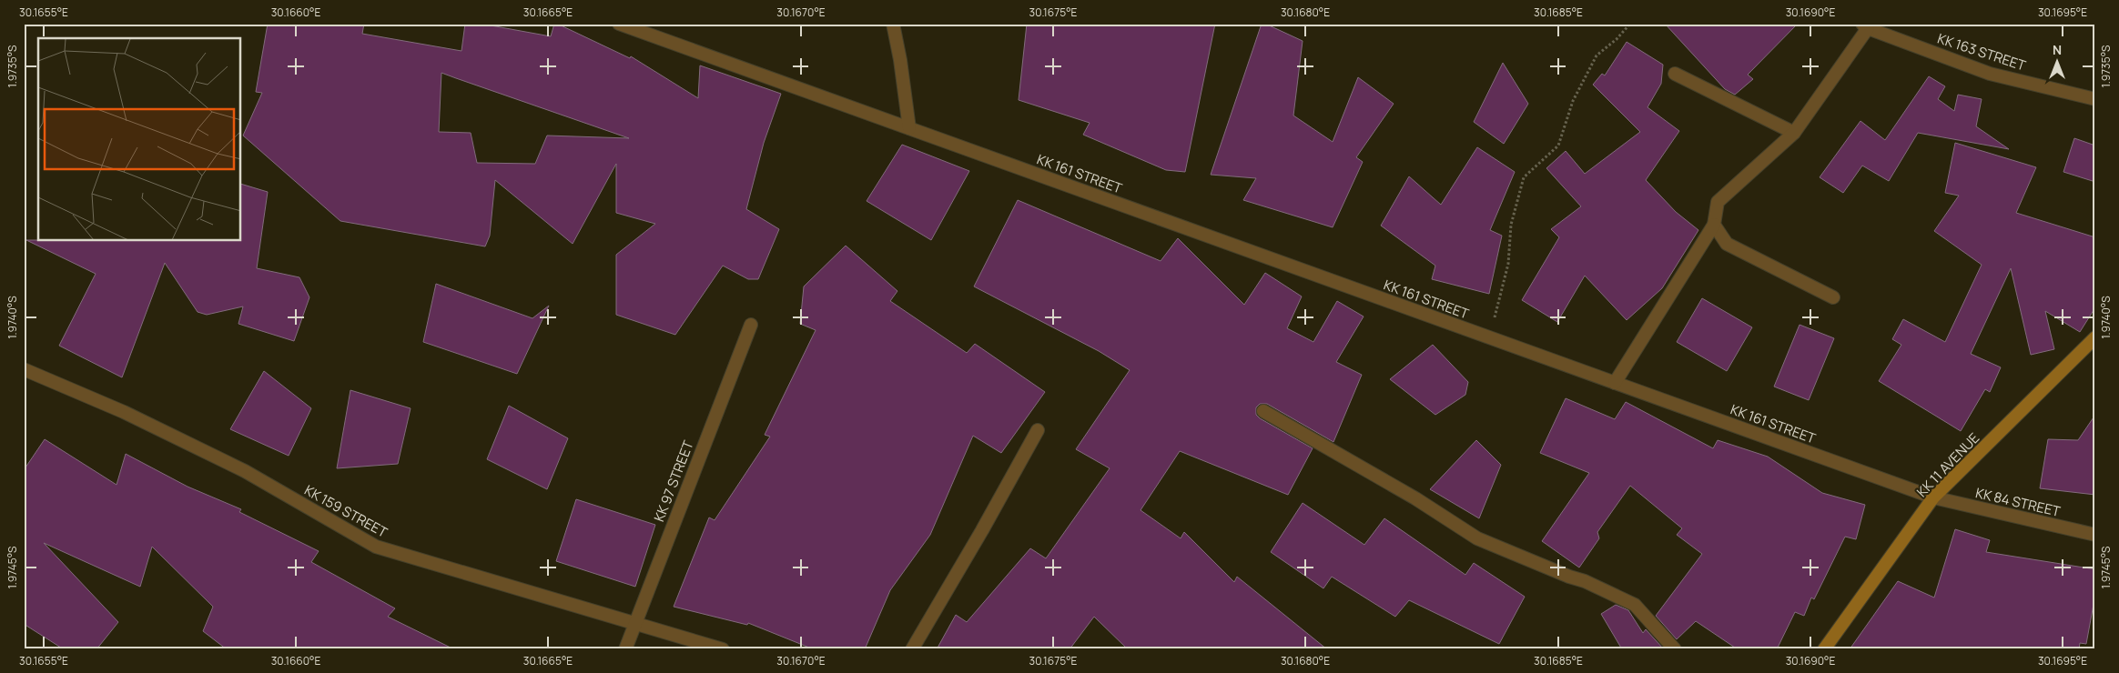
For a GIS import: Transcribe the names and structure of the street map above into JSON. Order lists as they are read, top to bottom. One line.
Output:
{"streets":{"main road":["KK 11 AVENUE"],"street":["KK 163 STREET","KK 161 STREET","KK 97 STREET","KK 84 STREET","KK 159 STREET"]},"crossings":[["KK 161 STREET","KK 11 AVENUE"],["KK 161 STREET","KK 84 STREET"],["KK 11 AVENUE","KK 84 STREET"],["KK 97 STREET","KK 159 STREET"]],"north":"top","coordinates":["30.1655°E","30.1660°E","30.1665°E","30.1670°E","30.1675°E","30.1680°E","30.1685°E","30.1690°E","30.1695°E","1.9735°S","1.9740°S","1.9745°S"]}
